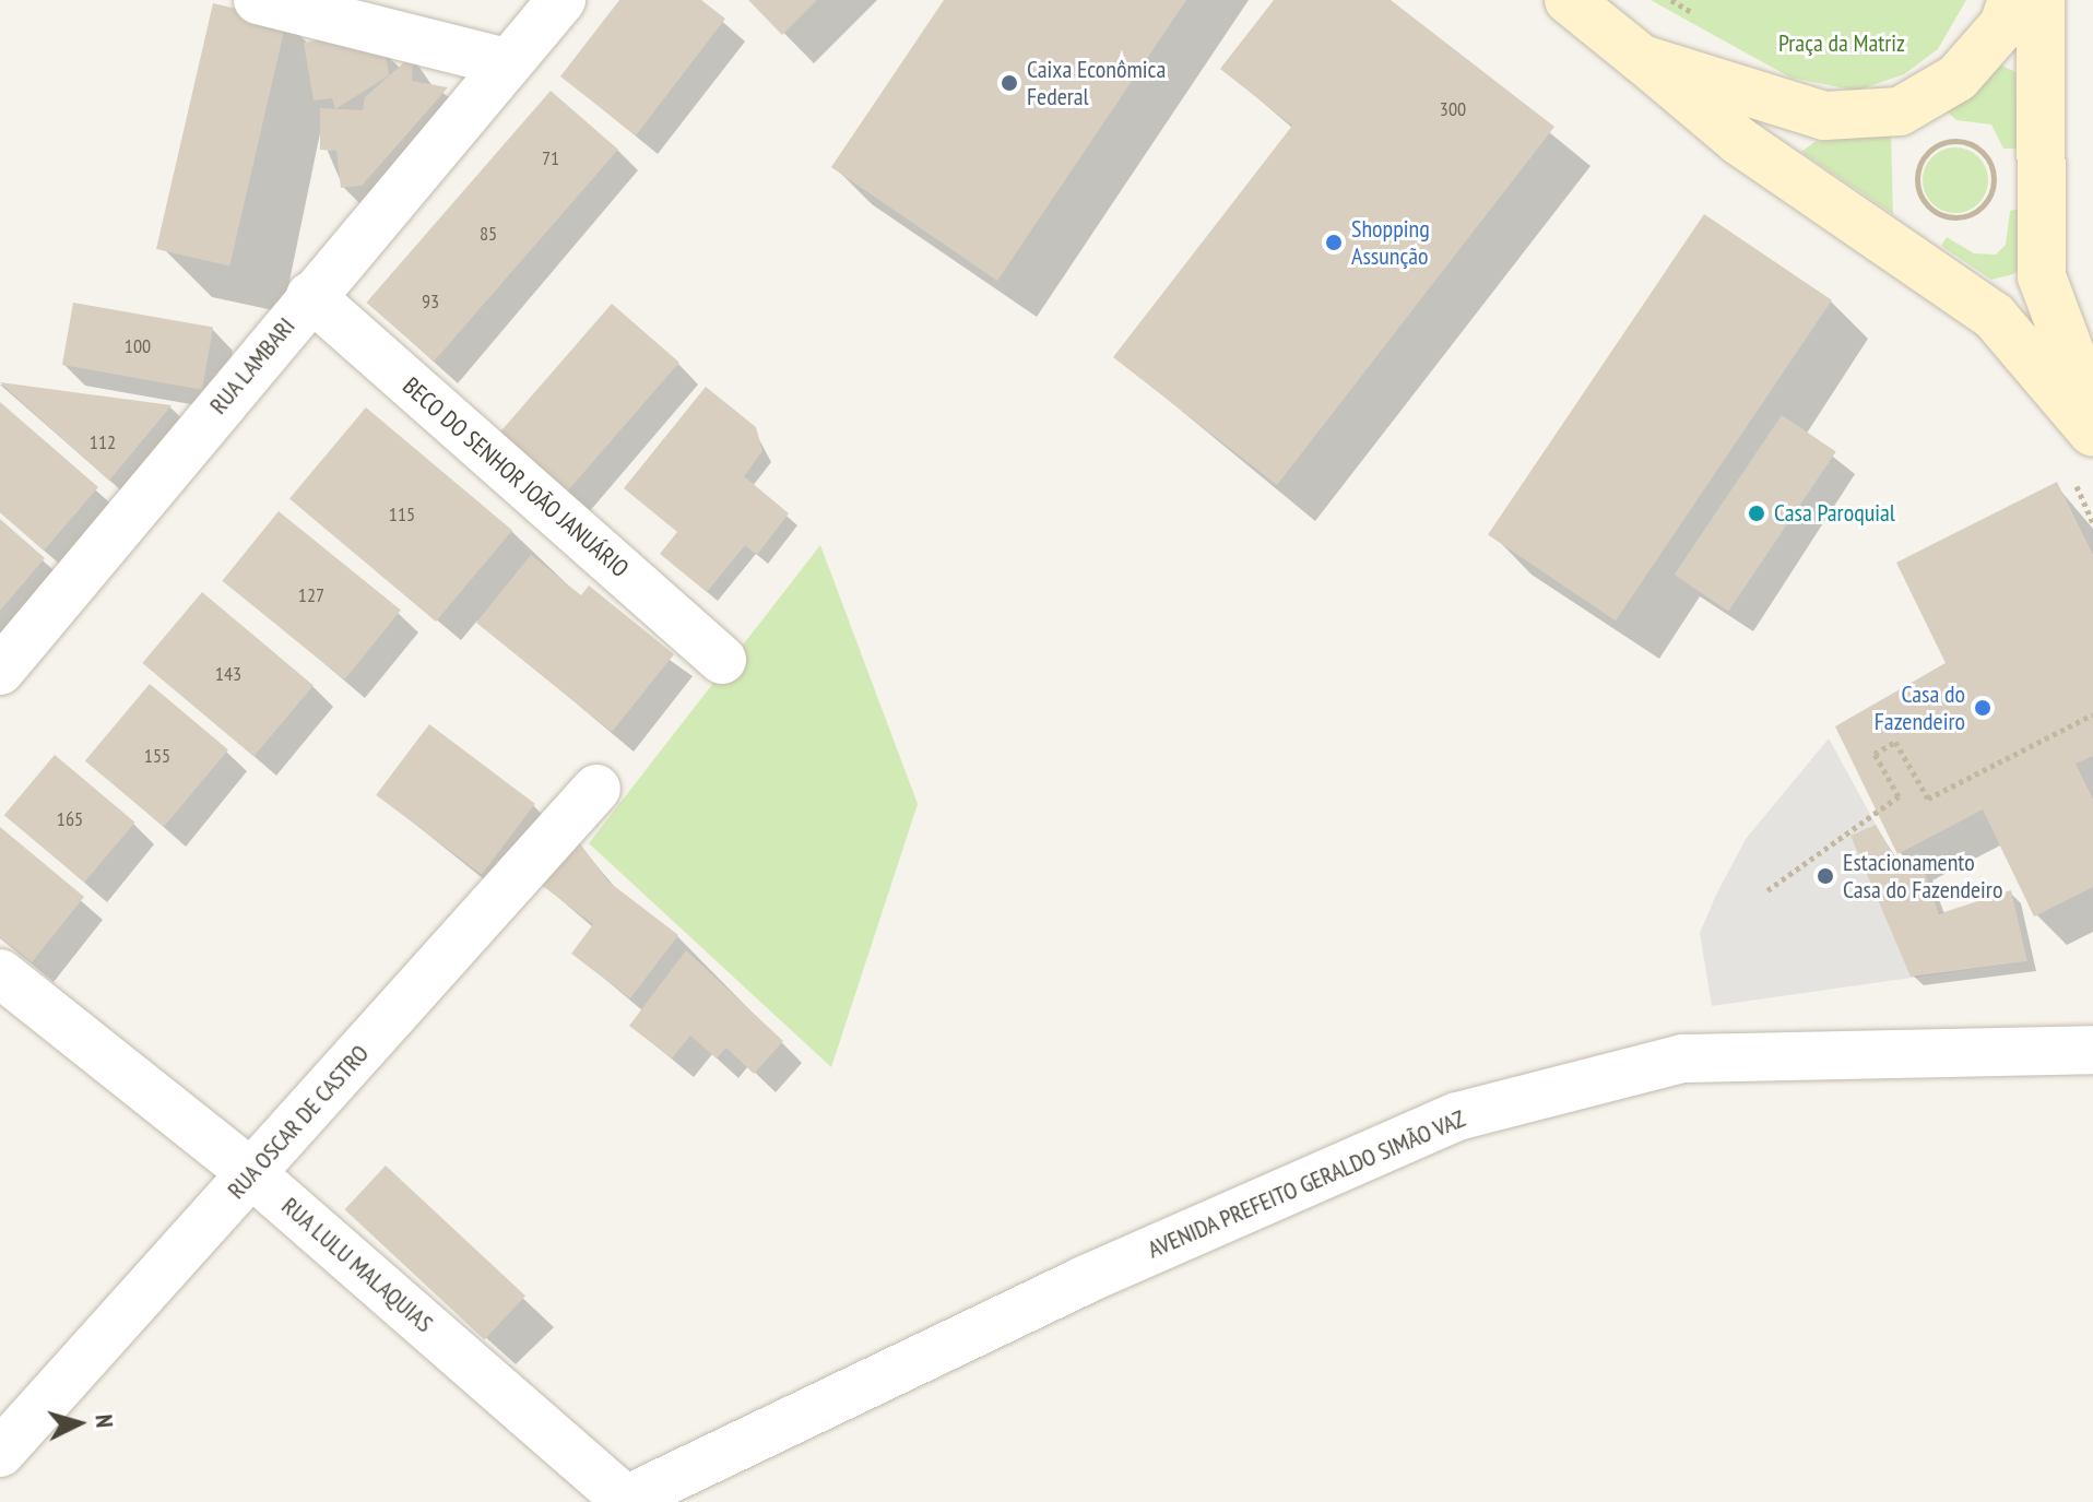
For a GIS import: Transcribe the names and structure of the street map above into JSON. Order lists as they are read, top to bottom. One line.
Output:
{"streets":{"street":["RUA LAMBARI","BECO DO SENHOR JOÃO JANUÁRIO","RUA OSCAR DE CASTRO","AVENIDA PREFEITO GERALDO SIMÃO VAZ","RUA LULU MALAQUIAS"]},"crossings":[["RUA LAMBARI","BECO DO SENHOR JOÃO JANUÁRIO"],["RUA OSCAR DE CASTRO","RUA LULU MALAQUIAS"],["AVENIDA PREFEITO GERALDO SIMÃO VAZ","RUA LULU MALAQUIAS"]],"parks":["Praça da Matriz"],"places":["Caixa Econômica Federal","Shopping Assunção","Casa Paroquial","Casa do Fazendeiro","Estacionamento Casa do Fazendeiro"],"house_numbers":["300","71","85","93","100","112","115","127","143","155","165"],"north":"right"}
